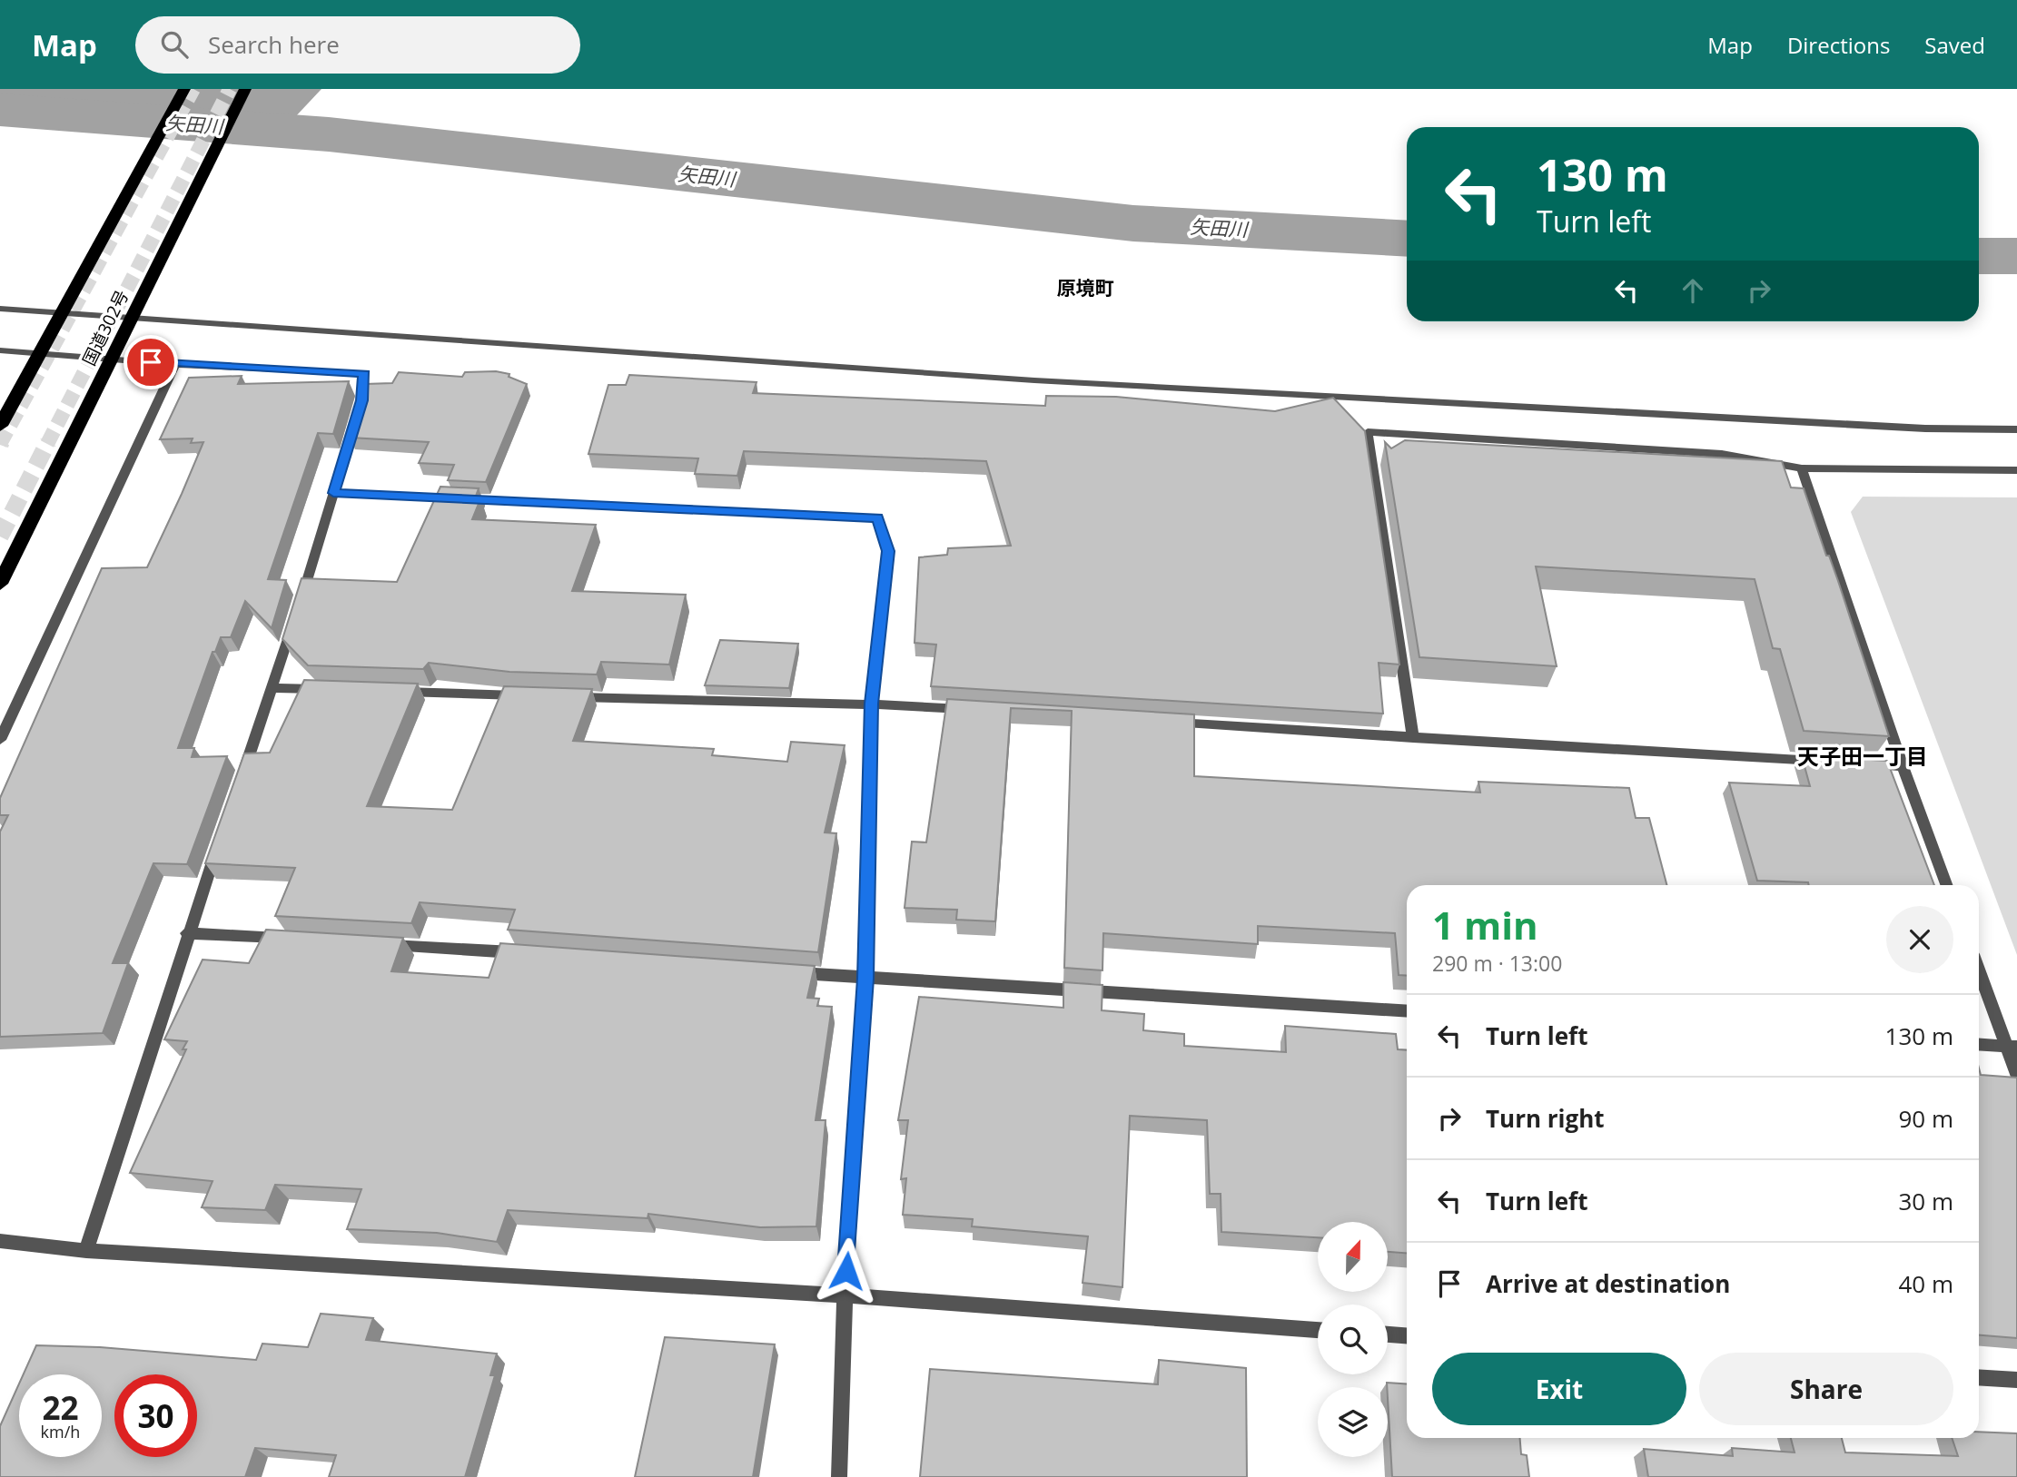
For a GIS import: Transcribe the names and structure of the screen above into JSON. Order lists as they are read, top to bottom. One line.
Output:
{"streets":{"highway":["国道302号"]},"districts":["原境町","天子田一丁目"],"water":["矢田川"],"north":"top","page":{"header":"Map","search":"Search here","nav":["Map","Directions","Saved"],"turn":["130 m","Turn left"],"heading":["1 min","290 m · 13:00"],"list":[{"name":"Turn left","value":"130 m"},{"name":"Turn right","value":"90 m"},{"name":"Turn left","value":"30 m"},{"name":"Arrive at destination","value":"40 m"}],"buttons":["Exit","Share"],"speed":"22 km/h","limit":"30"}}
